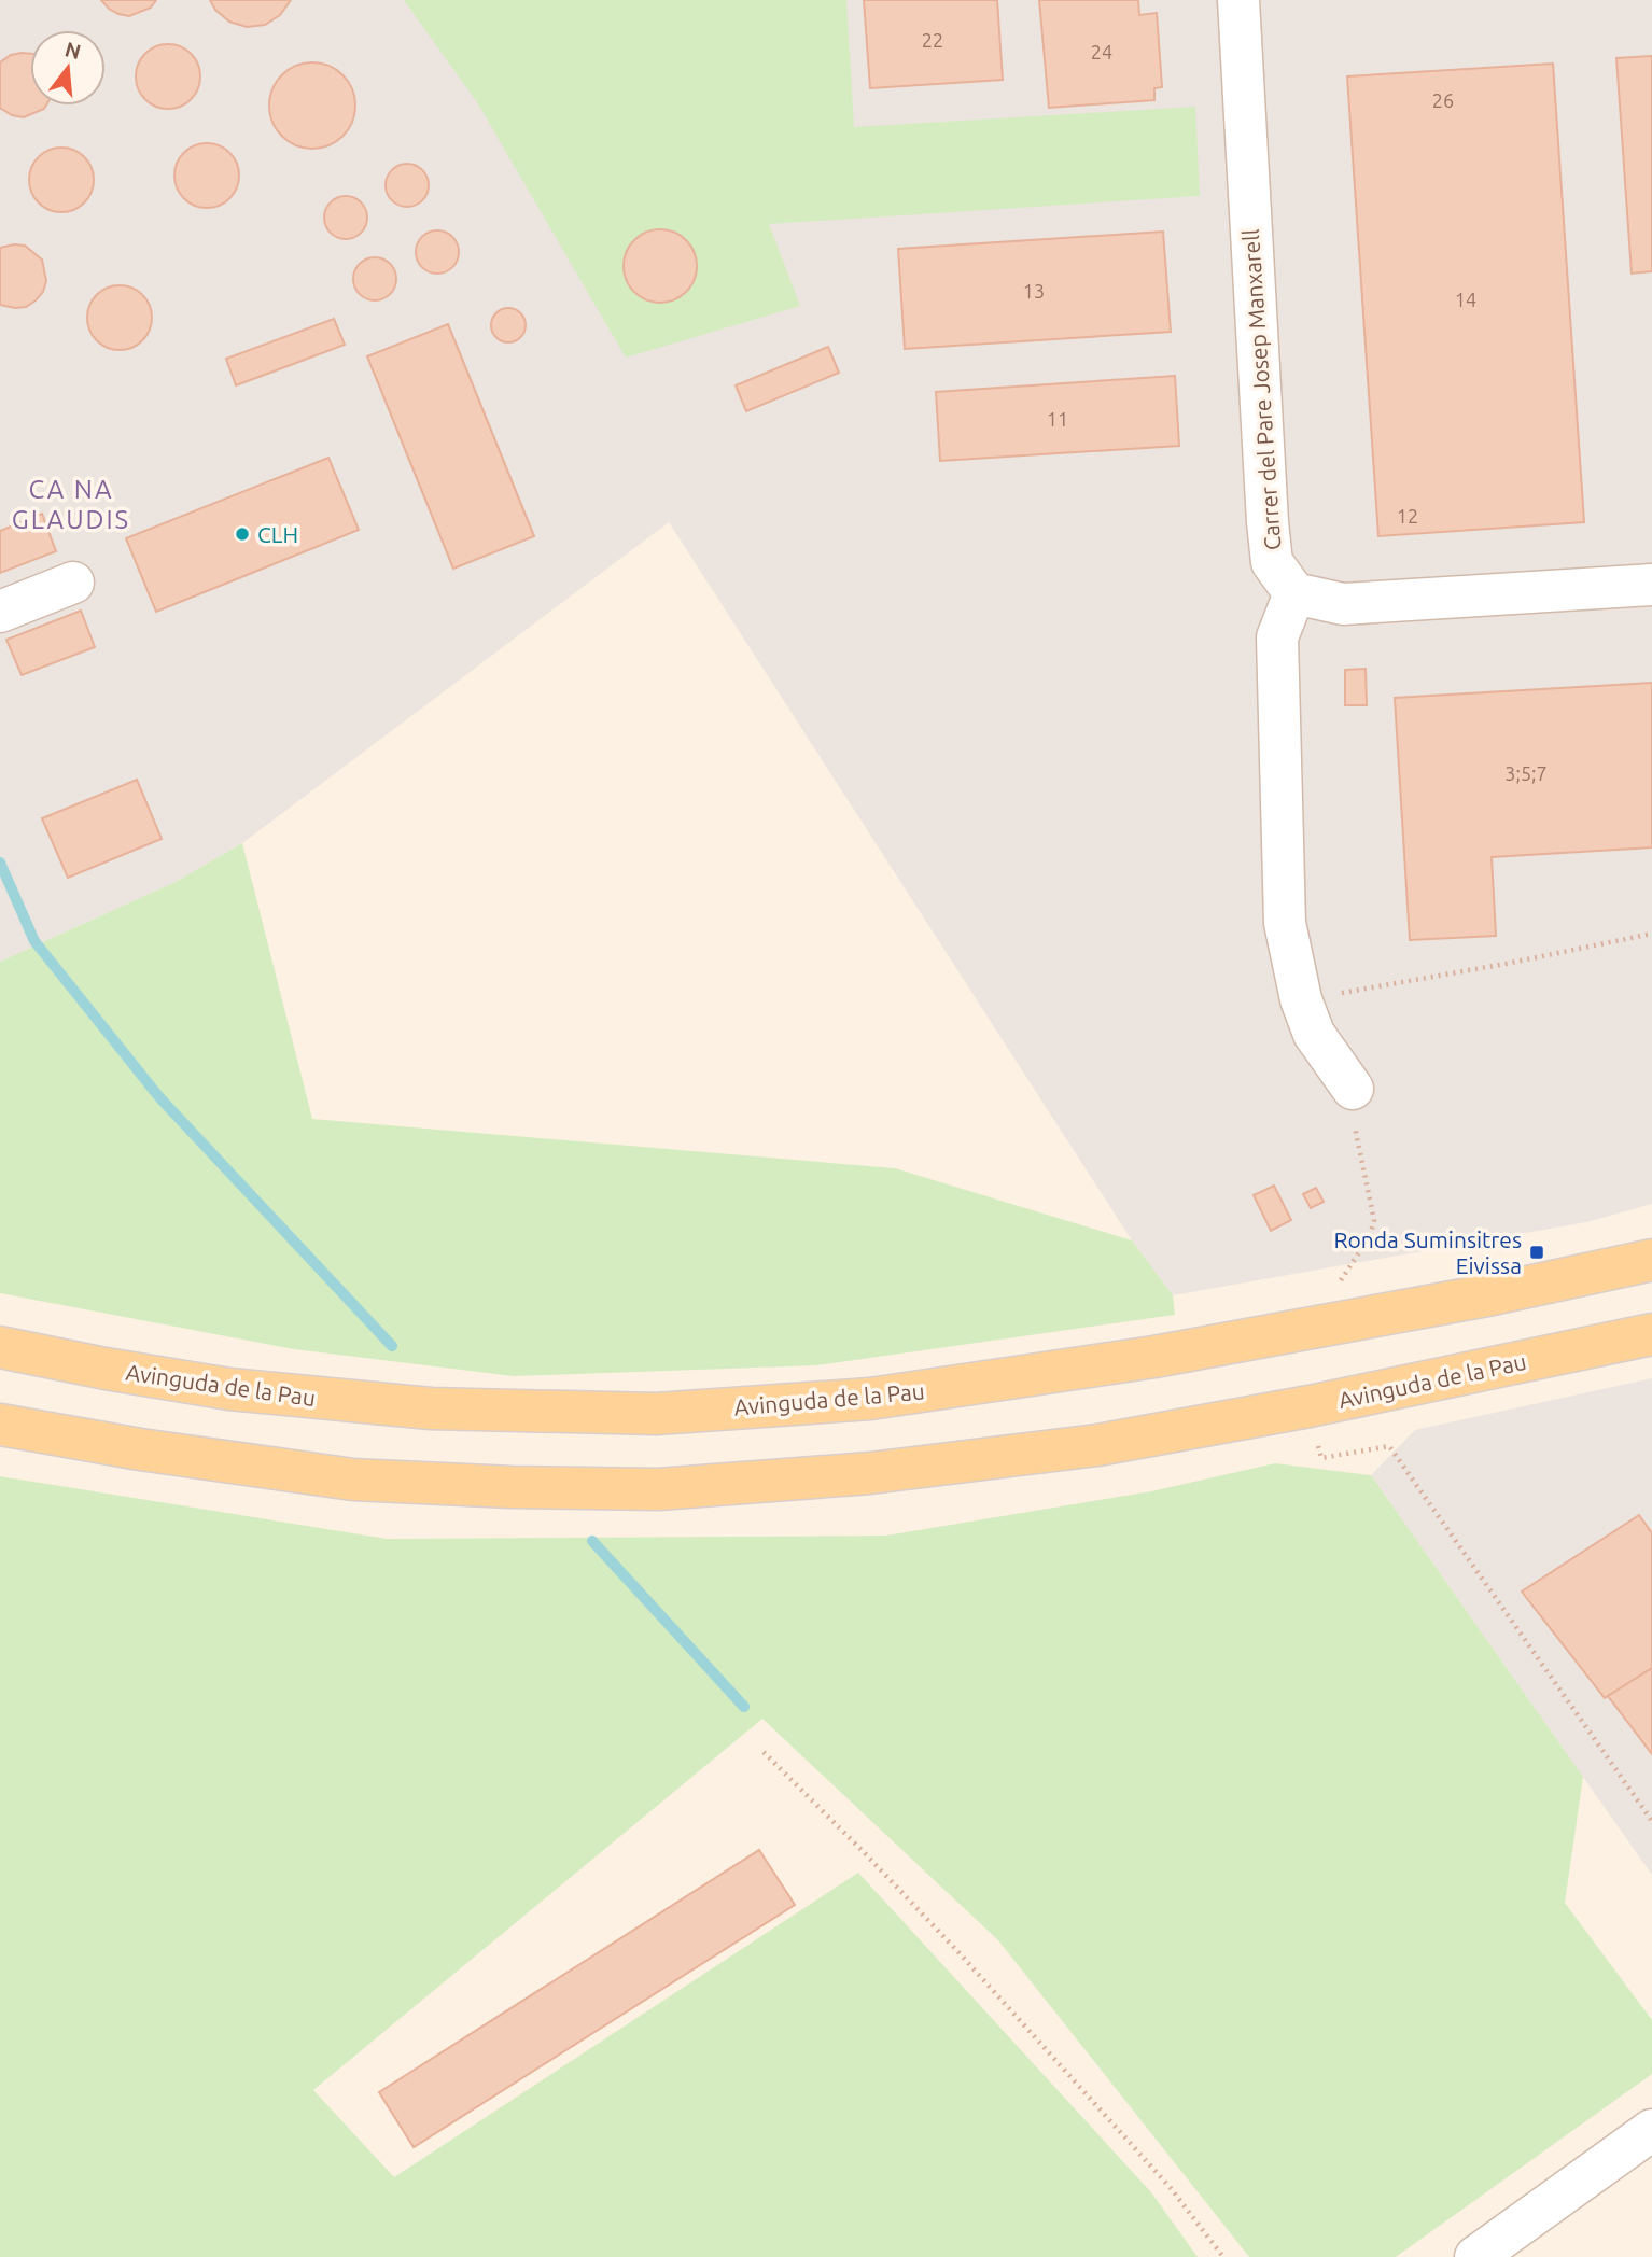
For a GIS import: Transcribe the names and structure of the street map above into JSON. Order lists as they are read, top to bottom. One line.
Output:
{"streets":{"main road":["Avinguda de la Pau"],"street":["Carrer del Pare Josep Manxarell"]},"districts":["CA NA GLAUDIS"],"places":{"other":["CLH"],"transit":["Ronda Suminsitres Eivissa"]},"house_numbers":["22","24","26","13","14","11","12","3;5;7"],"north":"top"}
